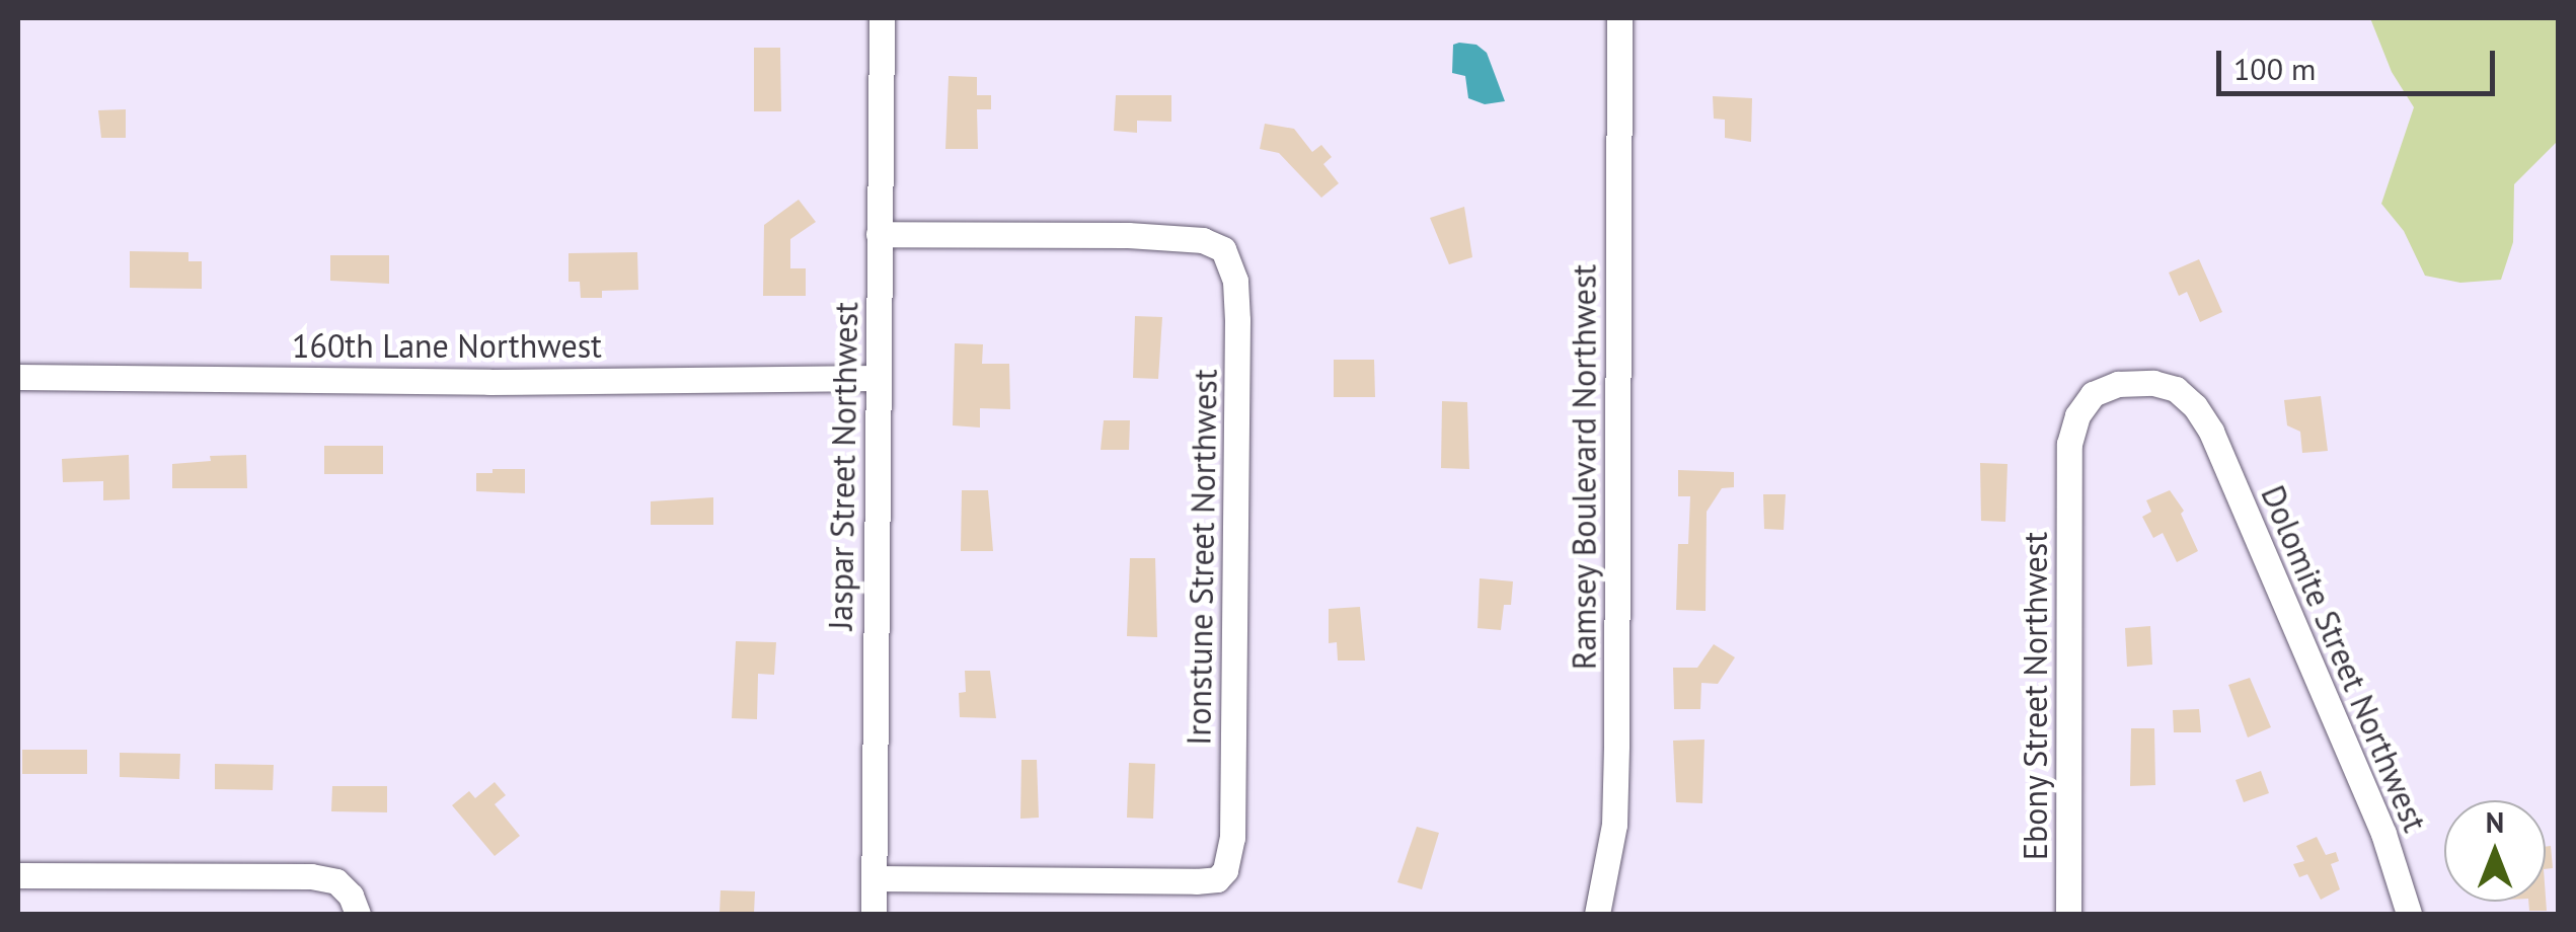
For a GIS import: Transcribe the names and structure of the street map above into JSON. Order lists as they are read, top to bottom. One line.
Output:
{"streets":{"street":["160th Lane Northwest","Jaspar Street Northwest","Ramsey Boulevard Northwest","Ironstune Street Northwest","Dolomite Street Northwest","Ebony Street Northwest"]},"crossings":[["160th Lane Northwest","Jaspar Street Northwest"],["Jaspar Street Northwest","Ironstune Street Northwest"],["Dolomite Street Northwest","Ebony Street Northwest"]],"scale_bar":"100 m","north":"top"}
